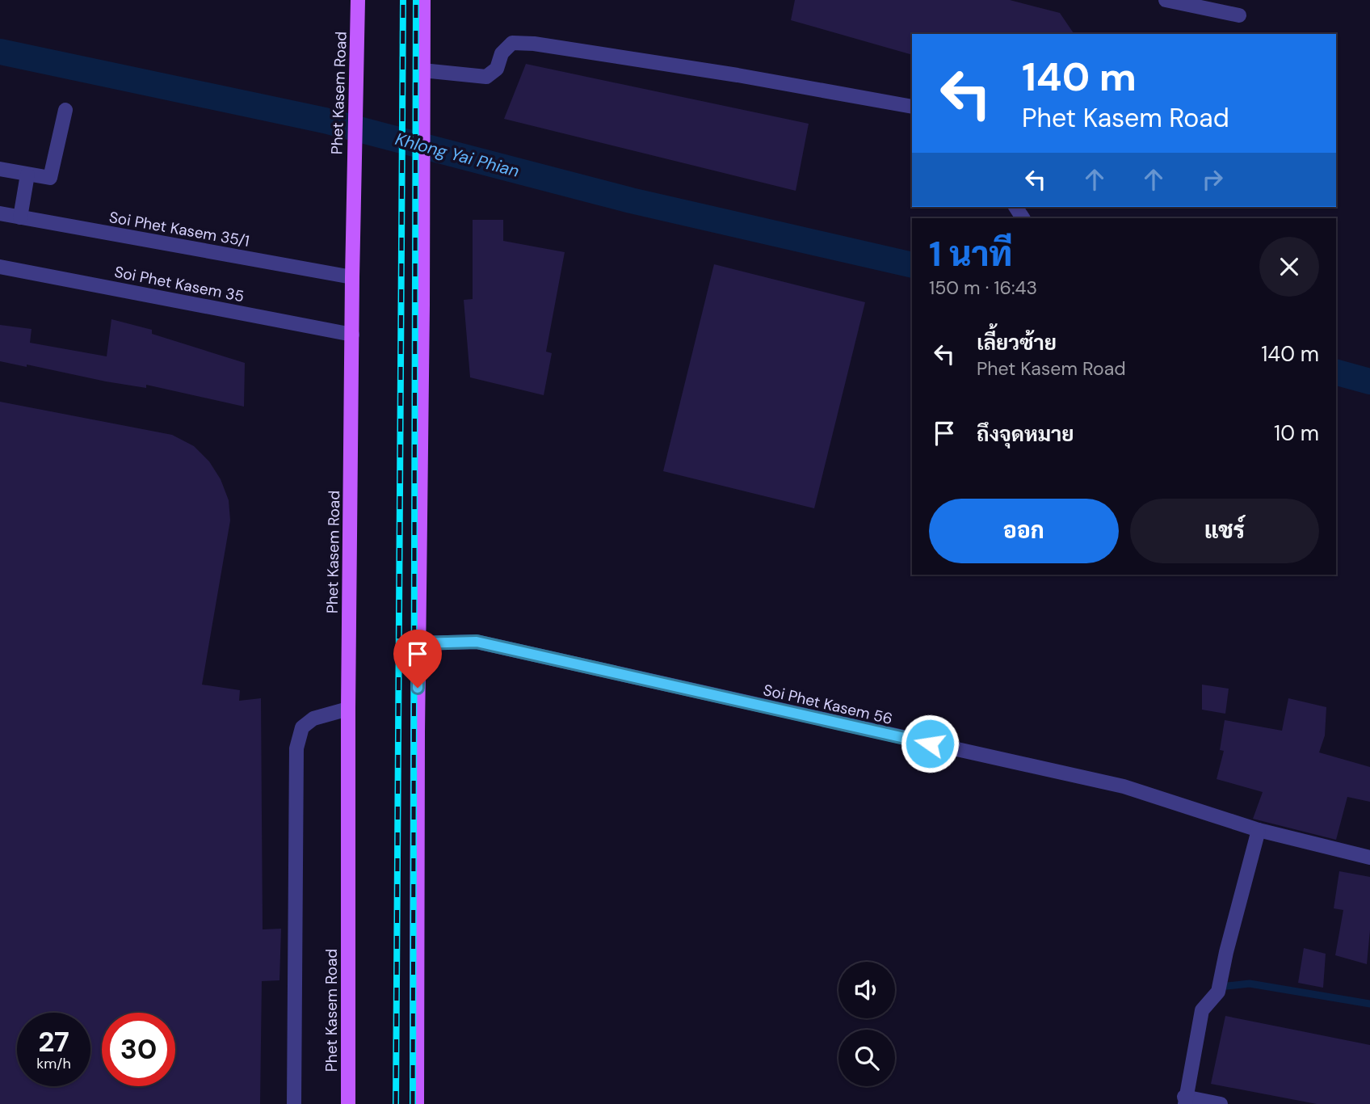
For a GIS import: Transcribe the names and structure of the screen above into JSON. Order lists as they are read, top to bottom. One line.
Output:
{"streets":{"main road":["Phet Kasem Road"],"street":["Soi Phet Kasem 35/1","Soi Phet Kasem 35","Soi Phet Kasem 56"]},"crossings":[["Phet Kasem Road","Soi Phet Kasem 35/1"],["Phet Kasem Road","Soi Phet Kasem 35"]],"water":["Khlong Yai Phian"],"page":{"turn":["140 m","Phet Kasem Road"],"heading":["1 นาที","150 m · 16:43"],"list":[{"name":"เลี้ยวซ้าย","note":"Phet Kasem Road","value":"140 m"},{"name":"ถึงจุดหมาย","value":"10 m"}],"buttons":["ออก","แชร์"],"speed":"27 km/h","limit":"30"}}
